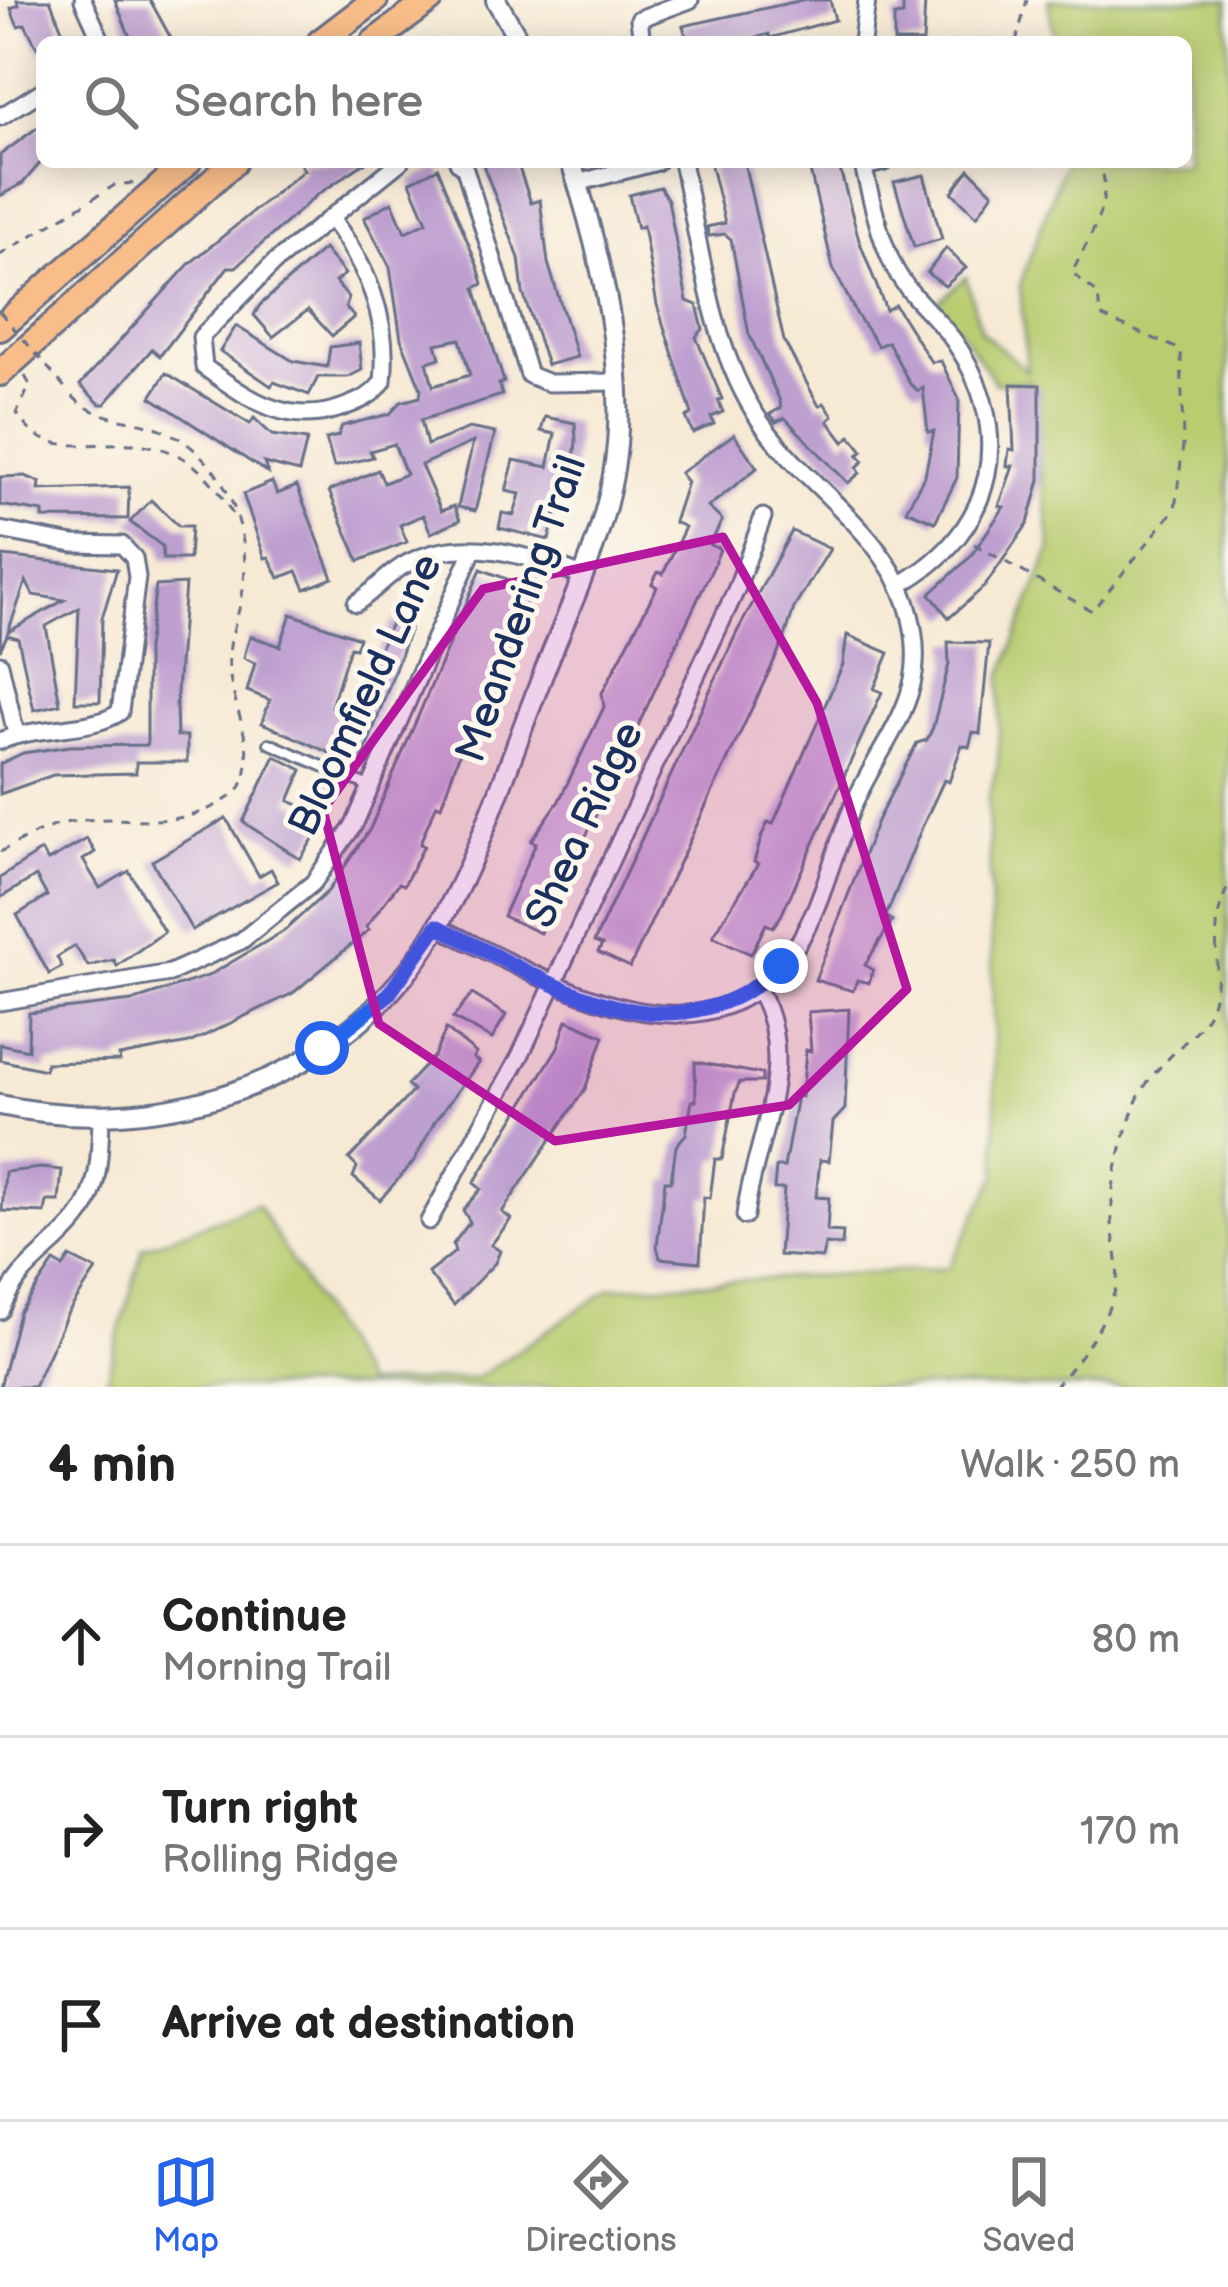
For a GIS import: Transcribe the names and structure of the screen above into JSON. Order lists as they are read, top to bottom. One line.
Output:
{"streets":{"street":["Meandering Trail","Bloomfield Lane","Shea Ridge"]},"page":{"search":"Search here","heading":["4 min","Walk · 250 m"],"list":[["Continue","Morning Trail","80 m"],["Turn right","Rolling Ridge","170 m"],"Arrive at destination"],"nav":["Map","Directions","Saved"]}}
